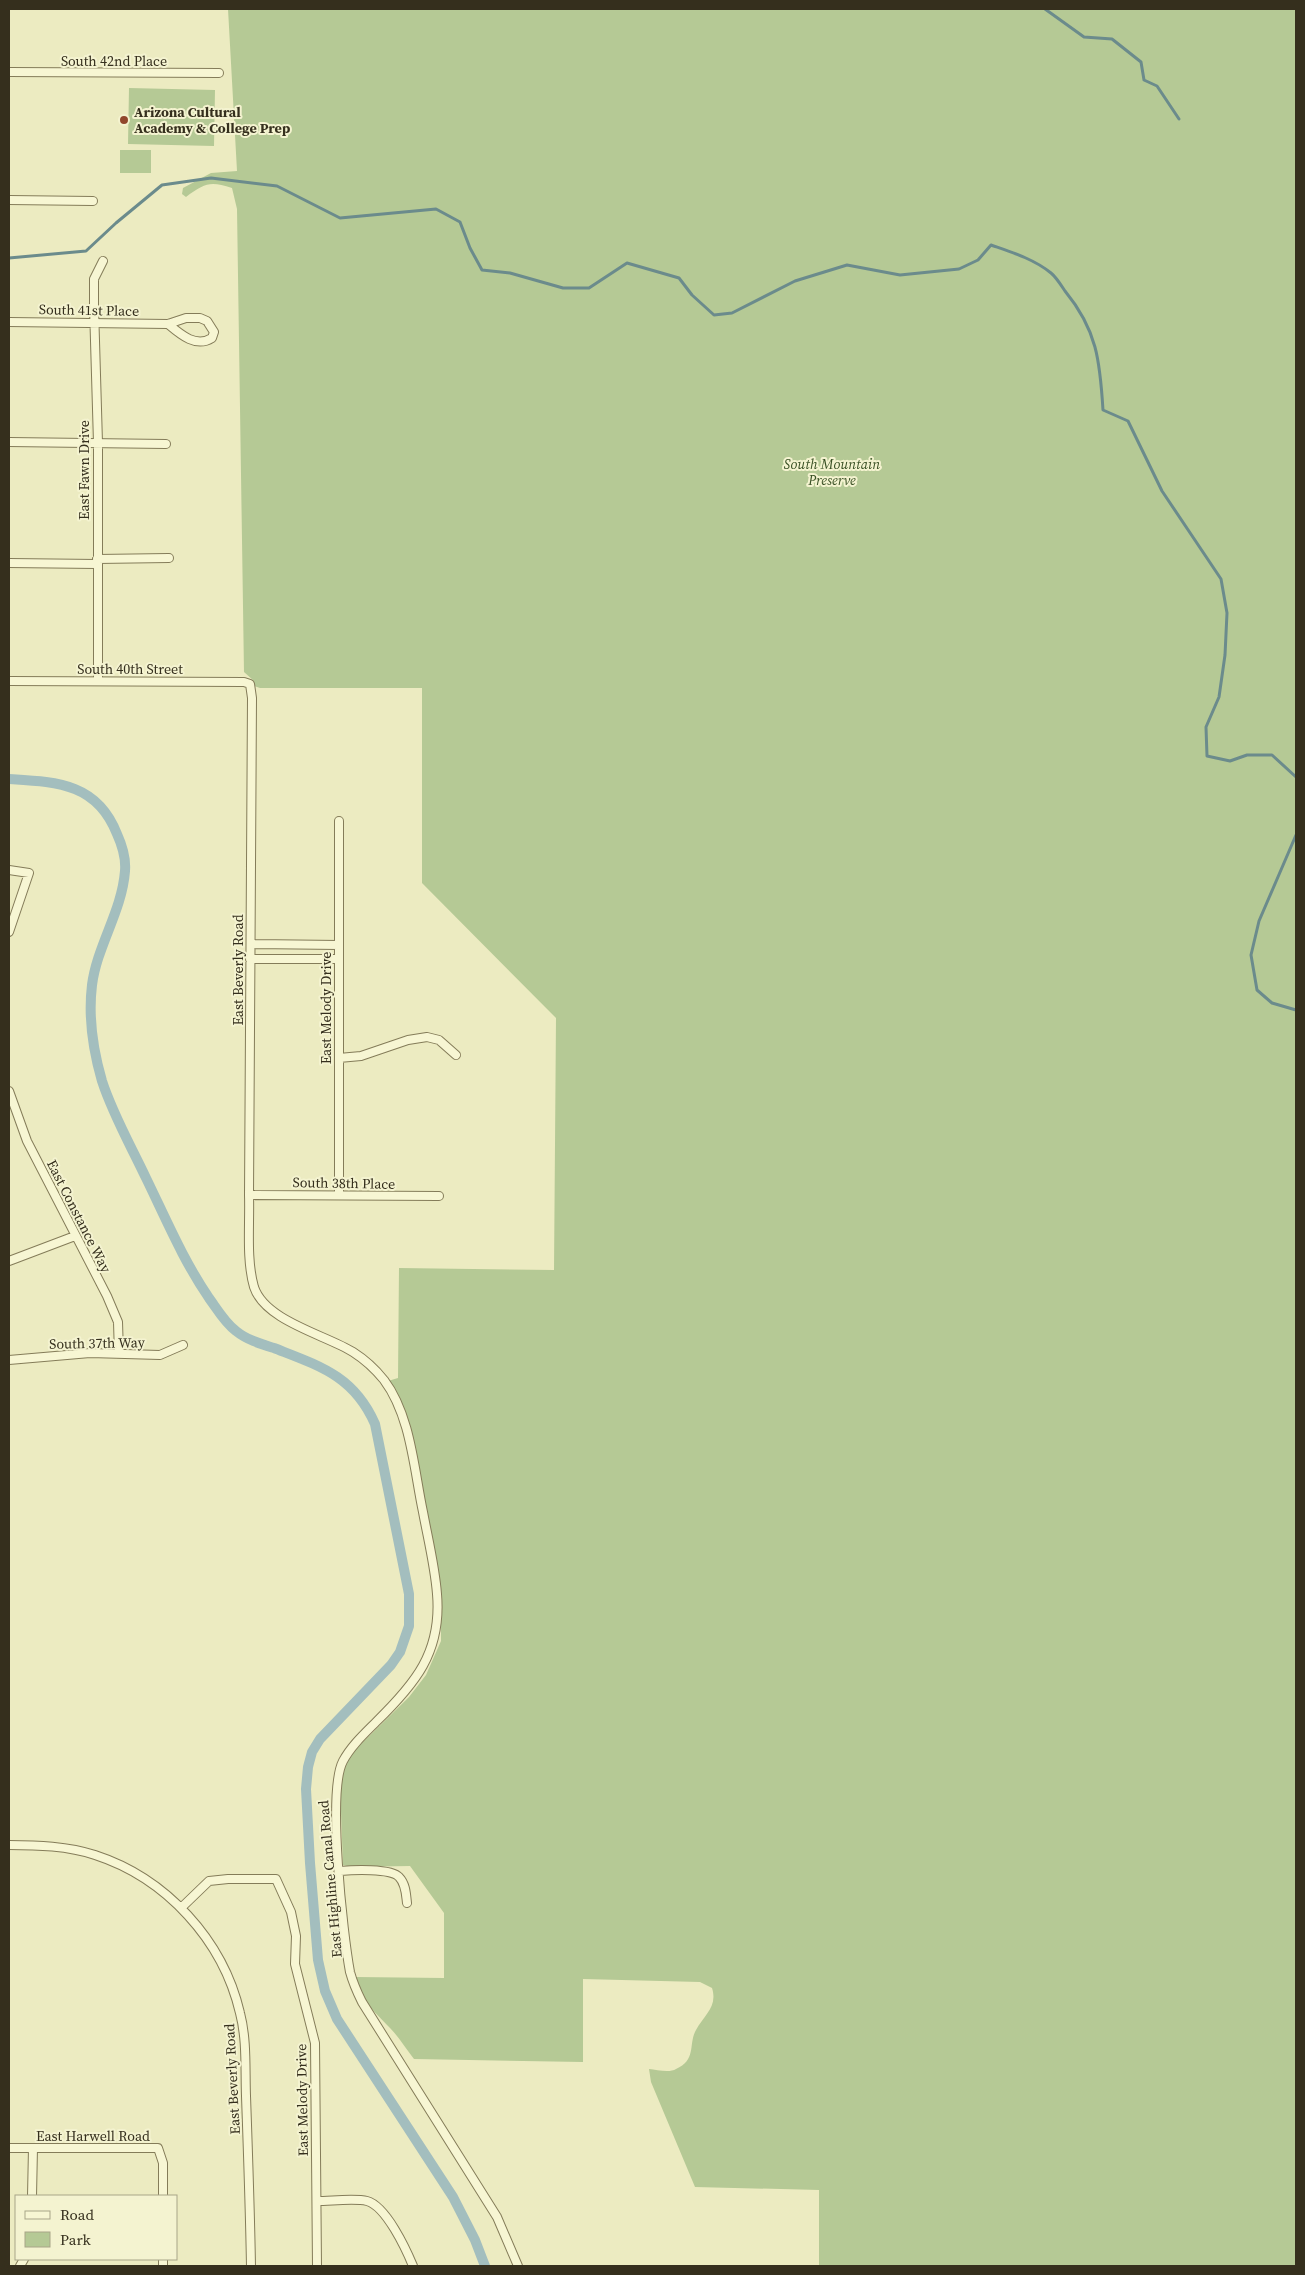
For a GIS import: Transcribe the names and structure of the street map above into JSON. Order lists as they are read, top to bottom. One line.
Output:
{"streets":{"street":["South 42nd Place","South 41st Place","East Fawn Drive","South 40th Street","East Beverly Road","East Melody Drive","South 38th Place","East Constance Way","South 37th Way","East Highline Canal Road","East Harwell Road"]},"crossings":[["South 41st Place","East Fawn Drive"],["East Fawn Drive","South 40th Street"],["South 40th Street","East Beverly Road"],["East Beverly Road","East Melody Drive"],["East Beverly Road","South 38th Place"],["East Beverly Road","East Highline Canal Road"],["East Melody Drive","South 38th Place"],["East Constance Way","South 37th Way"]],"parks":["South Mountain Preserve"],"places":["Arizona Cultural Academy & College Prep"],"legend":["Road","Park"]}
